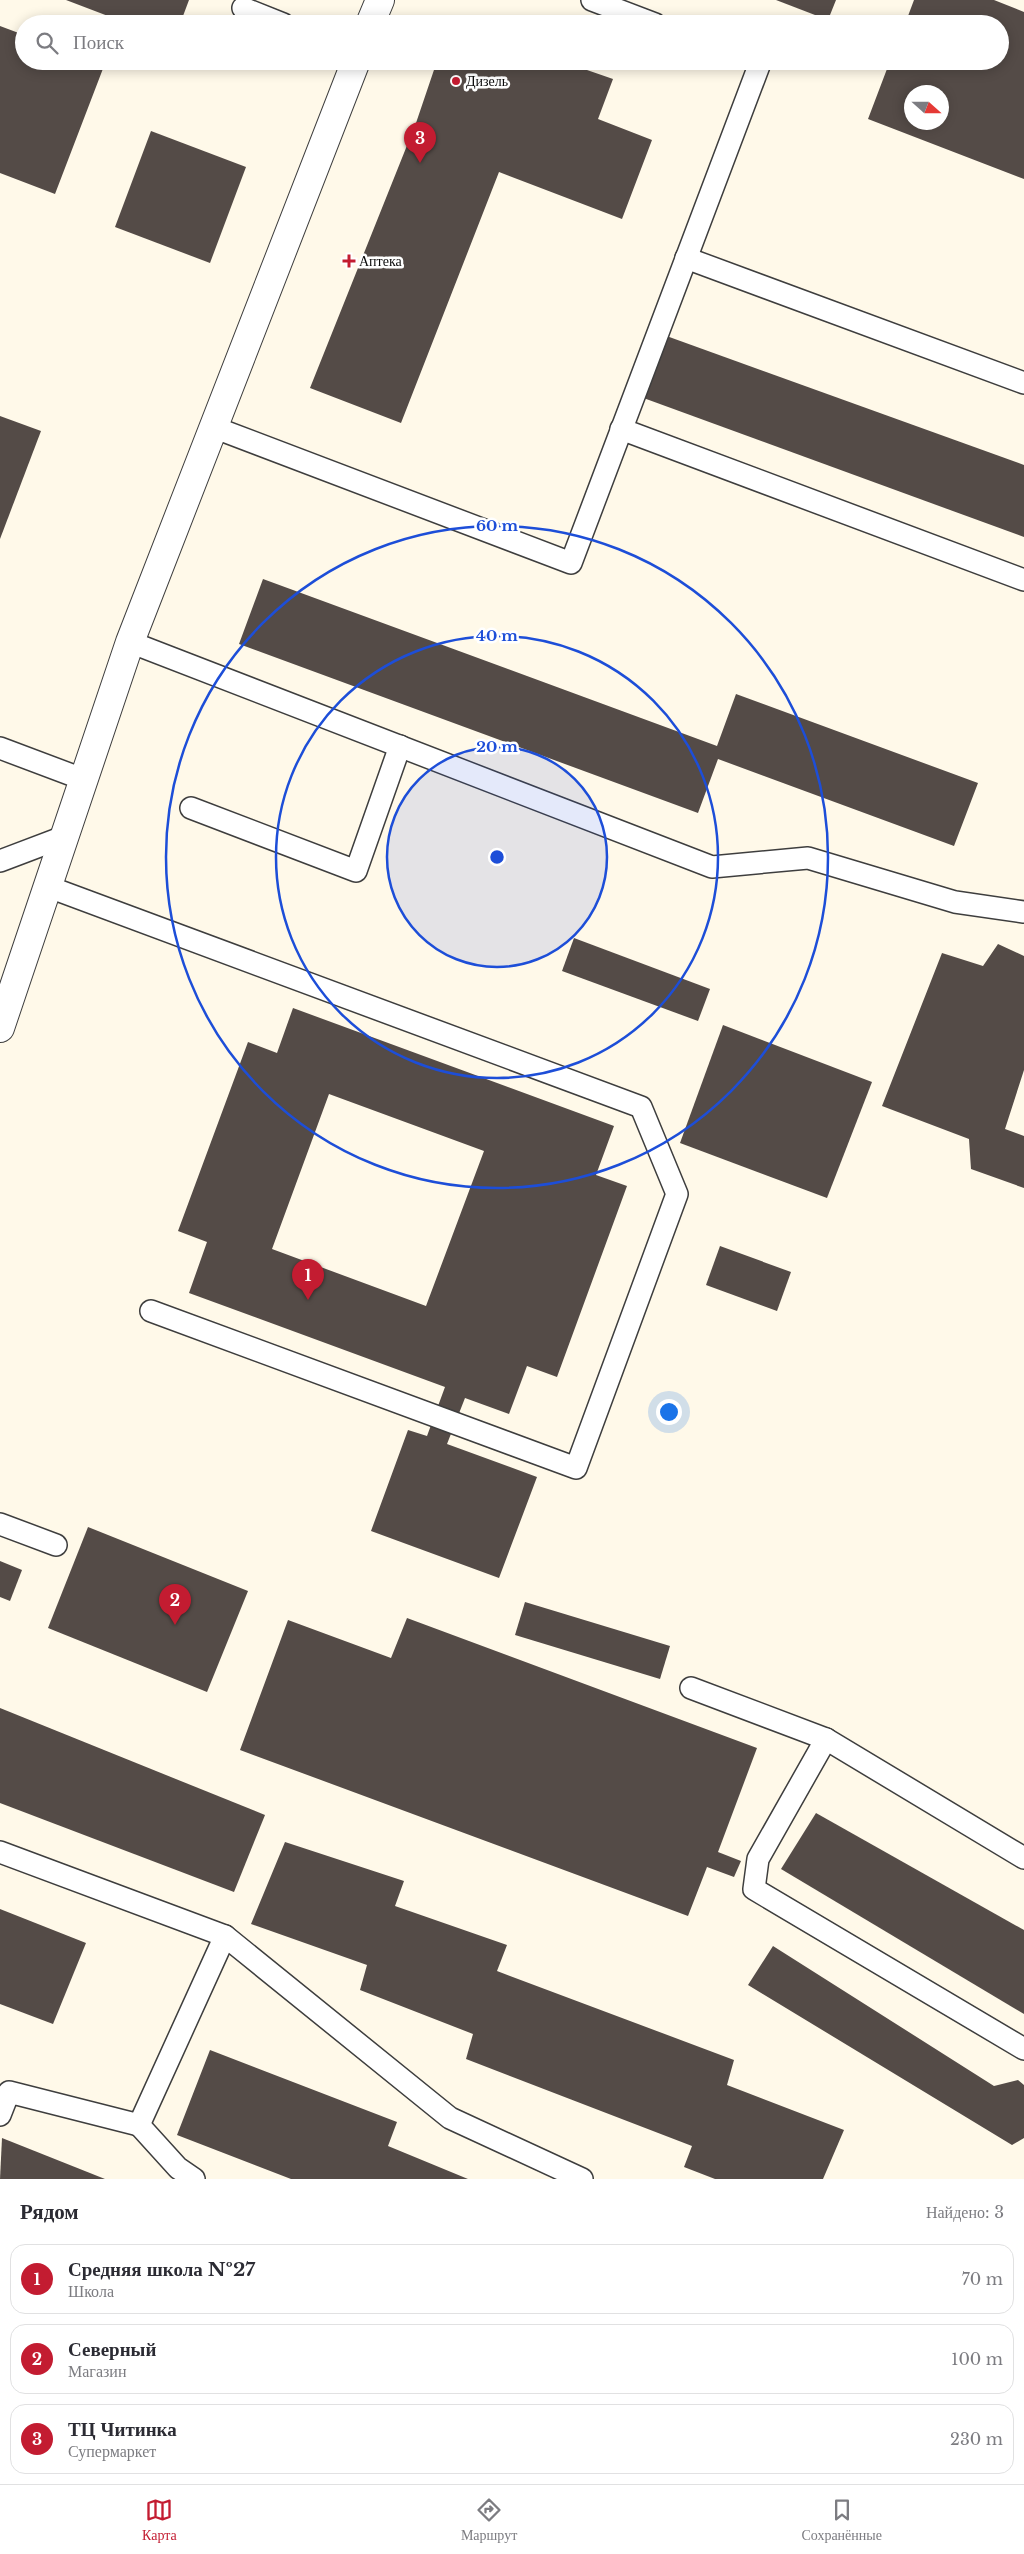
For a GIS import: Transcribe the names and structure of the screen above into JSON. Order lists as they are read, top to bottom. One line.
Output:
{"places":{"other":["Дизель"],"health":["Аптека"]},"north":"right","page":{"search":"Поиск","pins":["3","1","2"],"heading":["Рядом","Найдено: 3"],"list":[{"mark":"1","name":"Средняя школа №27","note":"Школа","value":"70 m"},{"mark":"2","name":"Северный","note":"Магазин","value":"100 m"},{"mark":"3","name":"ТЦ Читинка","note":"Супермаркет","value":"230 m"}],"nav":["Карта","Маршрут","Сохранённые"]},"rings":["60 m","40 m","20 m"]}
